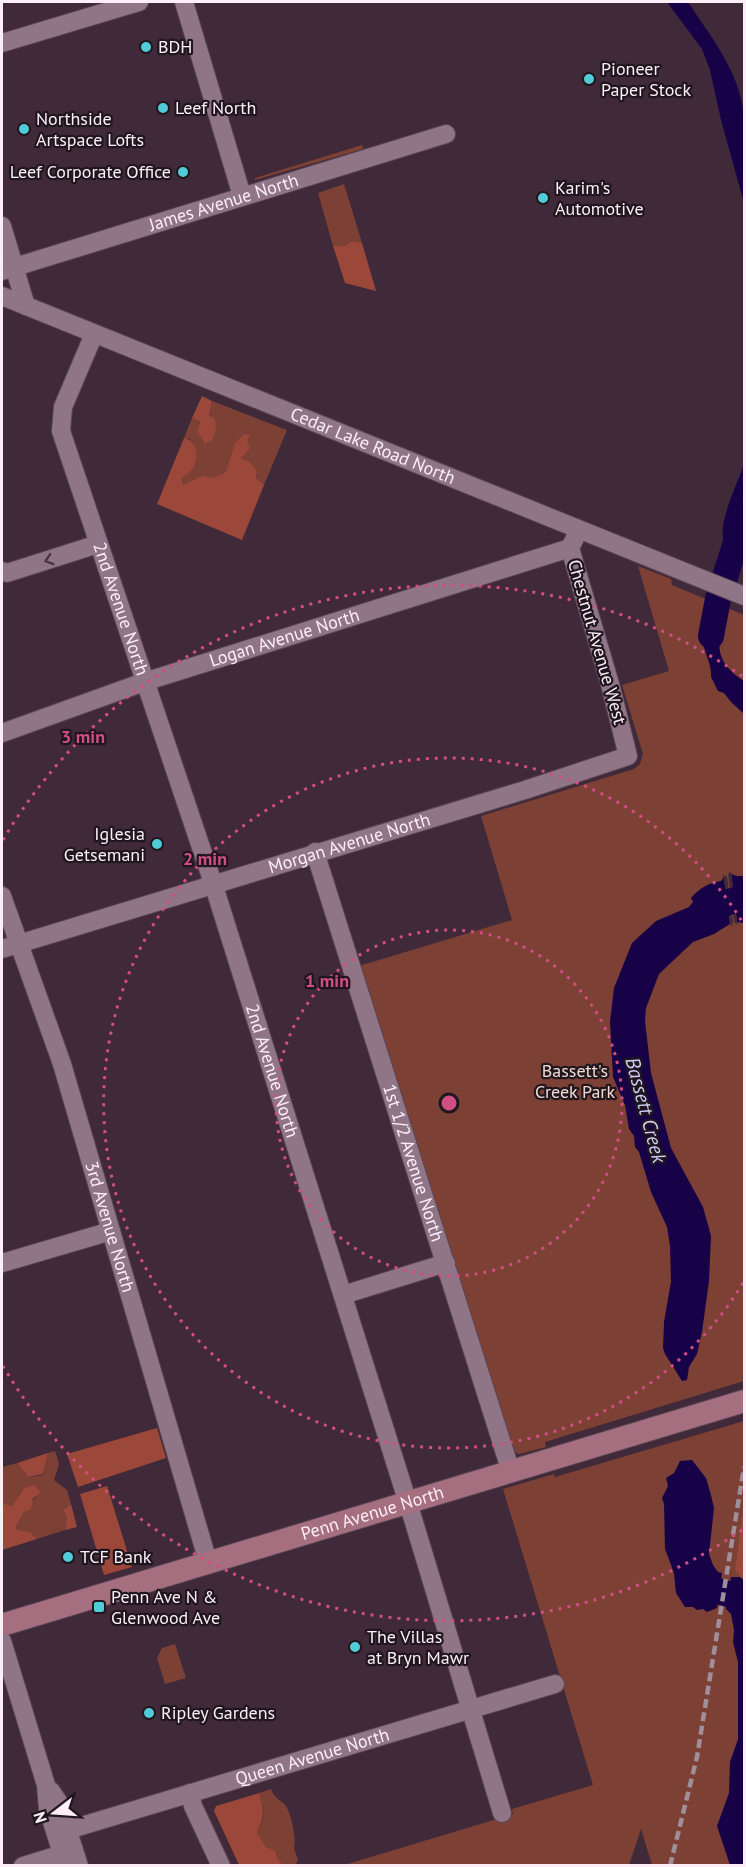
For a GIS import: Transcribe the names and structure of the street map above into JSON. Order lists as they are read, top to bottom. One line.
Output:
{"streets":{"main road":["Penn Avenue North"],"street":["James Avenue North","Cedar Lake Road North","2nd Avenue North","Logan Avenue North","Chestnut Avenue West","Morgan Avenue North","1st 1/2 Avenue North","3rd Avenue North","Queen Avenue North"]},"crossings":[["Cedar Lake Road North","2nd Avenue North"],["Cedar Lake Road North","Chestnut Avenue West"],["2nd Avenue North","Logan Avenue North"],["2nd Avenue North","Morgan Avenue North"],["2nd Avenue North","Penn Avenue North"],["2nd Avenue North","Queen Avenue North"],["Logan Avenue North","Chestnut Avenue West"],["Chestnut Avenue West","Morgan Avenue North"],["Morgan Avenue North","1st 1/2 Avenue North"],["Morgan Avenue North","3rd Avenue North"],["1st 1/2 Avenue North","Penn Avenue North"],["3rd Avenue North","Penn Avenue North"]],"water":["Bassett Creek"],"parks":["Bassett's Creek Park"],"places":{"other":["BDH","Pioneer Paper Stock","Leef North","Northside Artspace Lofts","Leef Corporate Office","Karim's Automotive","Iglesia Getsemani","TCF Bank","The Villas at Bryn Mawr","Ripley Gardens"],"transit":["Penn Ave N & Glenwood Ave"]},"north":"left","rings":["3 min","2 min","1 min"]}
